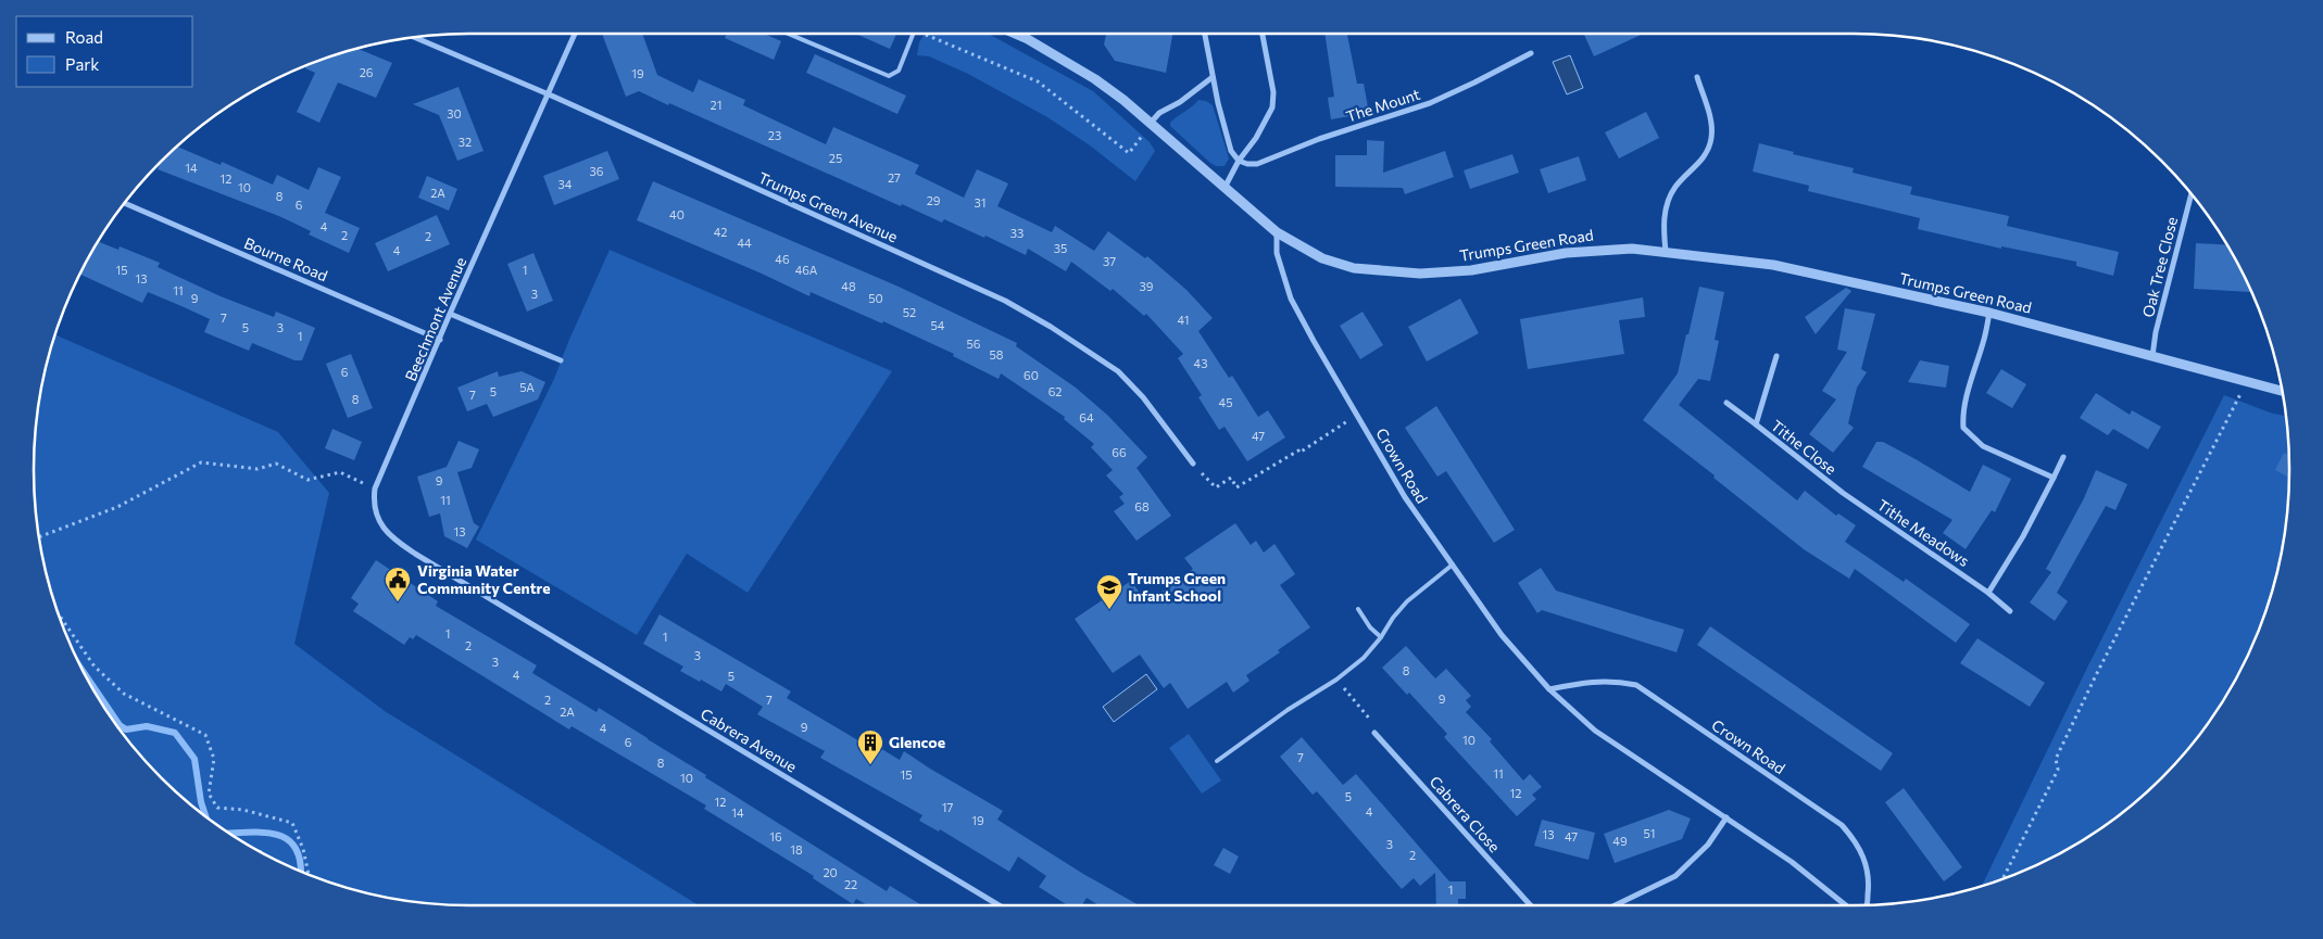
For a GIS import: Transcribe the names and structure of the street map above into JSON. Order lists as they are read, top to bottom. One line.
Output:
{"streets":{"street":["The Mount","Trumps Green Avenue","Trumps Green Road","Bourne Road","Oak Tree Close","Beechmont Avenue","Tithe Close","Crown Road","Tithe Meadows","Cabrera Avenue","Cabrera Close"]},"crossings":[["Trumps Green Avenue","Beechmont Avenue"],["Trumps Green Road","Oak Tree Close"],["Trumps Green Road","Crown Road"],["Bourne Road","Beechmont Avenue"],["Beechmont Avenue","Cabrera Avenue"],["Tithe Close","Tithe Meadows"]],"places":{"public building":["Virginia Water Community Centre"],"school or university":["Trumps Green Infant School"],"building":["Glencoe"]},"house_numbers":["26","19","21","30","23","32","25","14","36","27","12","34","10","2A","8","29","31","6","40","4","42","33","2","2","44","35","4","46","37","15","1","46A","13","48","39","11","3","9","50","52","7","41","54","5","3","1","56","58","43","6","60","5A","5","62","7","8","45","64","47","66","9","11","68","13","1","1","2","3","3","8","4","5","9","2","7","2A","9","4","10","6","7","8","11","15","10","12","5","12","17","4","14","19","51","13","16","47","49","3","18","2","20","22","1"],"legend":["Road","Park"]}
